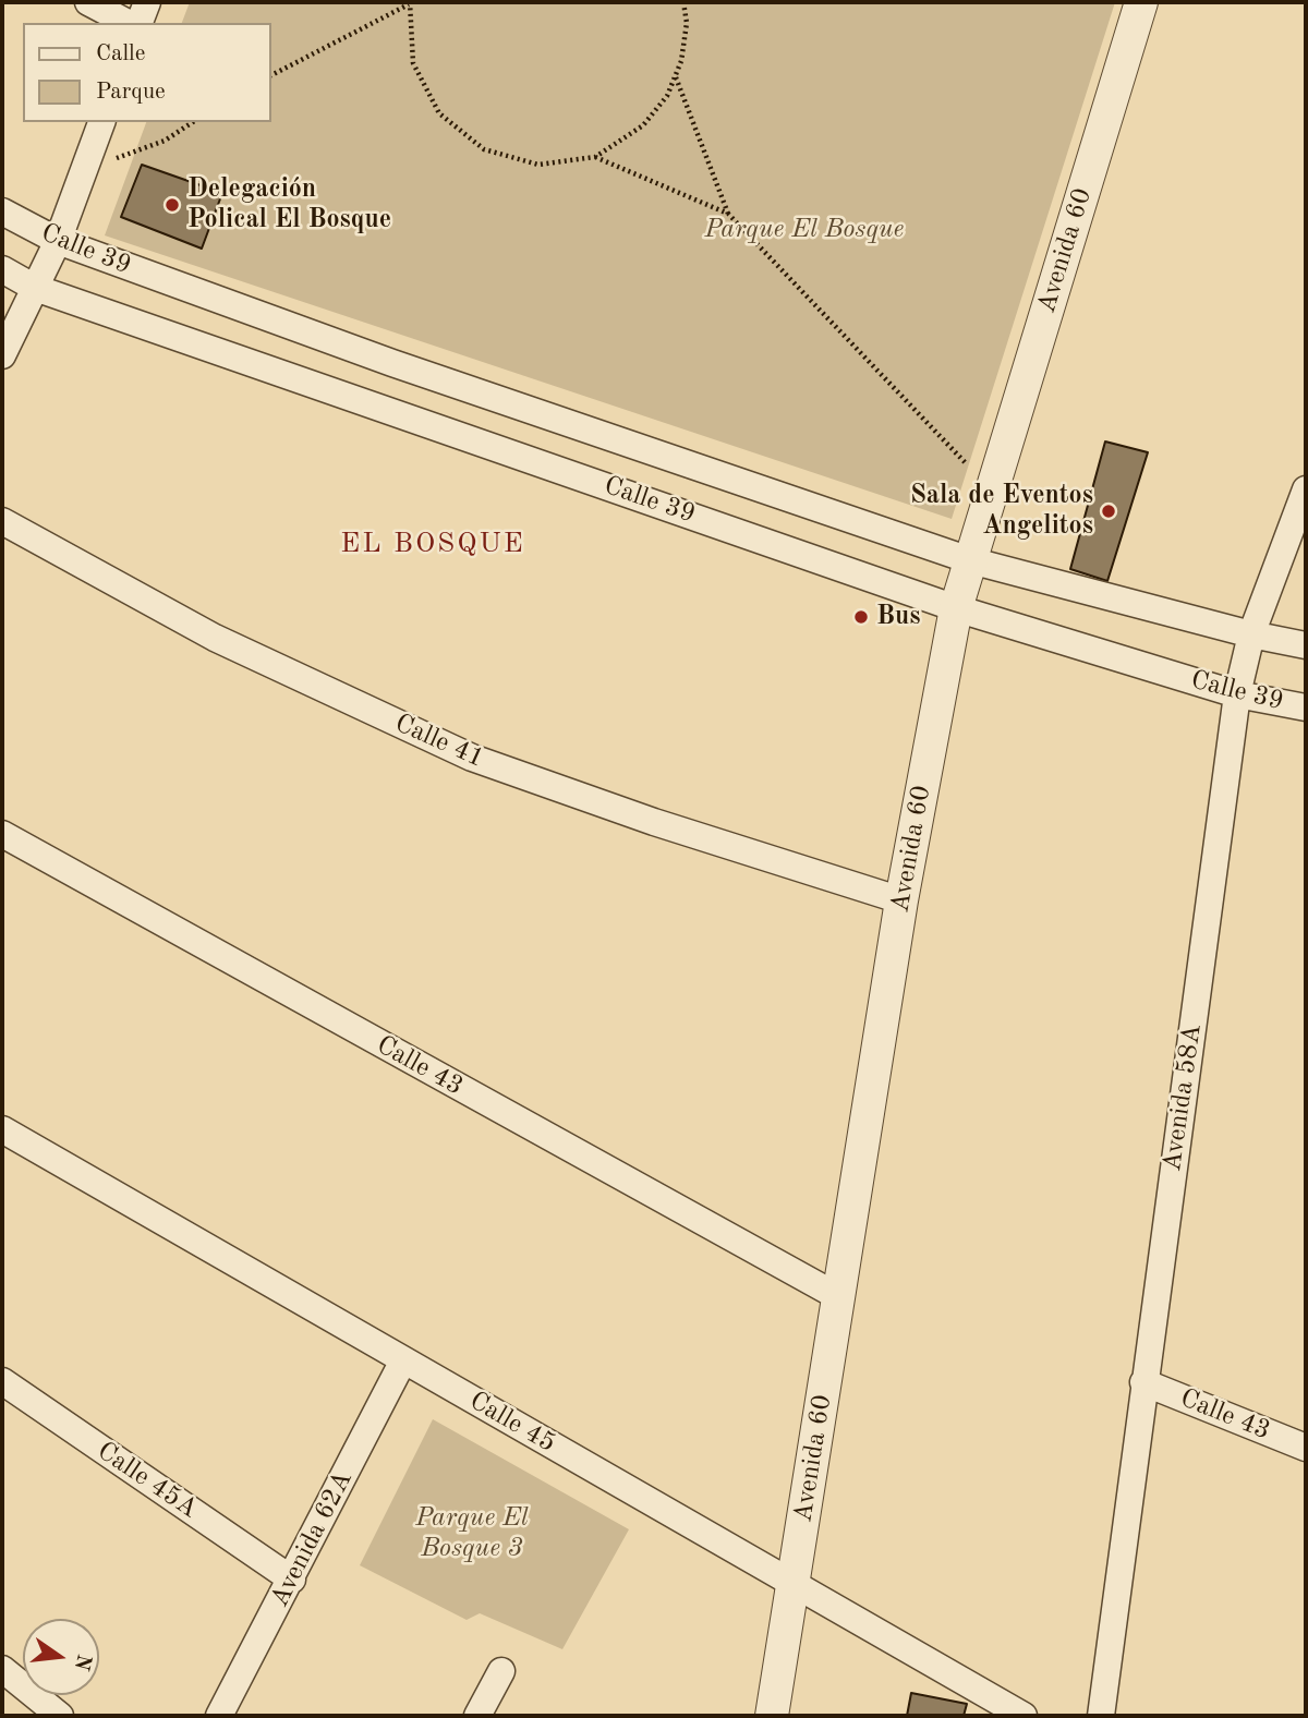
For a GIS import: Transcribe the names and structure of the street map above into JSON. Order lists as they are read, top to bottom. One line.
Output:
{"streets":{"street":["Calle 39","Avenida 60","Calle 41","Calle 43","Avenida 58A","Calle 45","Calle 45A","Avenida 62A"]},"crossings":[["Calle 39","Avenida 60"],["Calle 39","Avenida 58A"],["Avenida 60","Calle 41"],["Avenida 60","Calle 43"],["Avenida 60","Calle 45"],["Calle 43","Avenida 58A"],["Calle 45","Avenida 62A"],["Calle 45A","Avenida 62A"]],"districts":["EL BOSQUE"],"parks":["Parque El Bosque","Parque El Bosque 3"],"places":["Delegación Polical El Bosque","Sala de Eventos Angelitos","Bus"],"legend":["Calle","Parque"],"north":"right"}
